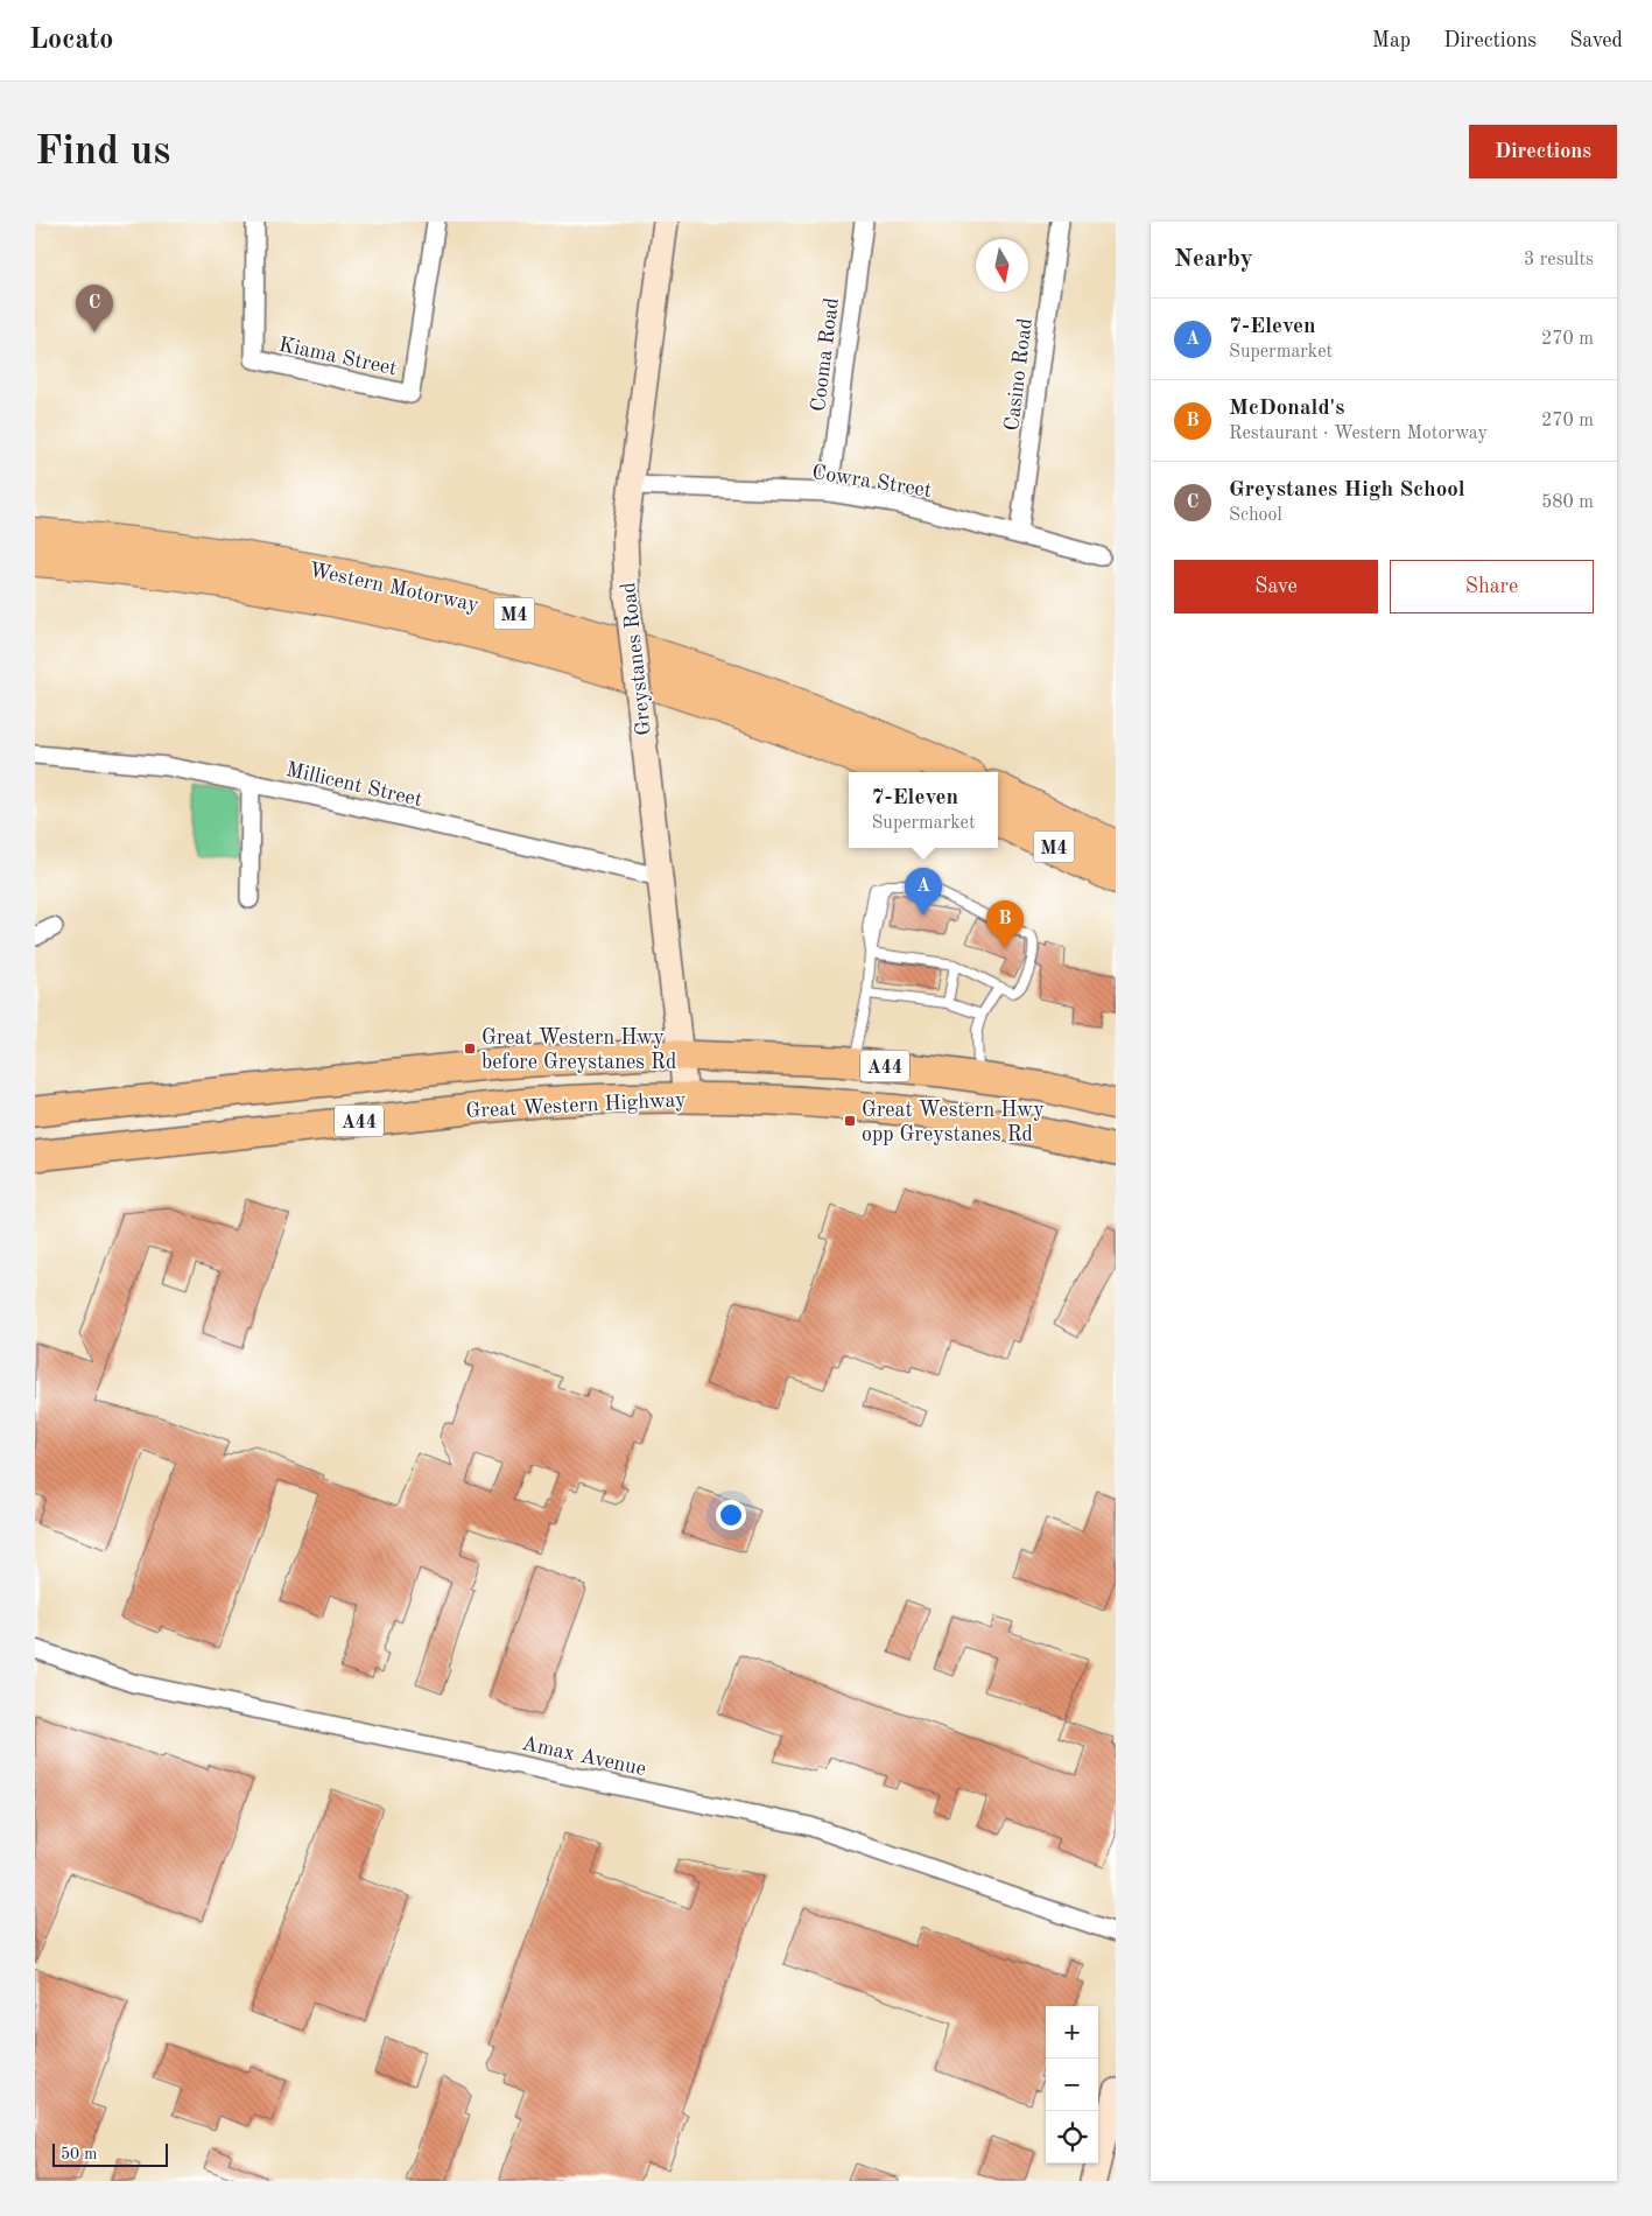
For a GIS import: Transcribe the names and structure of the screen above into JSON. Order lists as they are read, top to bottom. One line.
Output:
{"streets":{"highway":["Western Motorway","M4","A44","Great Western Highway"],"main road":["Greystanes Road"],"street":["Cooma Road","Kiama Street","Casino Road","Cowra Street","Millicent Street","Amax Avenue"]},"crossings":[["Cooma Road","Cowra Street"],["Casino Road","Cowra Street"],["Cowra Street","Greystanes Road"],["Greystanes Road","Millicent Street"],["Greystanes Road","Great Western Highway"]],"places":{"transit":["Great Western Hwy before Greystanes Rd","Great Western Hwy opp Greystanes Rd"]},"scale_bar":"50 m","north":"bottom","page":{"header":"Locato","nav":["Map","Directions","Saved"],"buttons":["Directions",["Save","Share"]],"title":"Find us","heading":["Nearby","3 results"],"pins":["C","A","B"],"list":[{"mark":"A","name":"7-Eleven","note":"Supermarket","value":"270 m"},{"mark":"B","name":"McDonald's","note":"Restaurant · Western Motorway","value":"270 m"},{"mark":"C","name":"Greystanes High School","note":"School","value":"580 m"}],"popup":["7-Eleven","Supermarket"],"map_buttons":["+","−"],"scale":"50 m"}}
